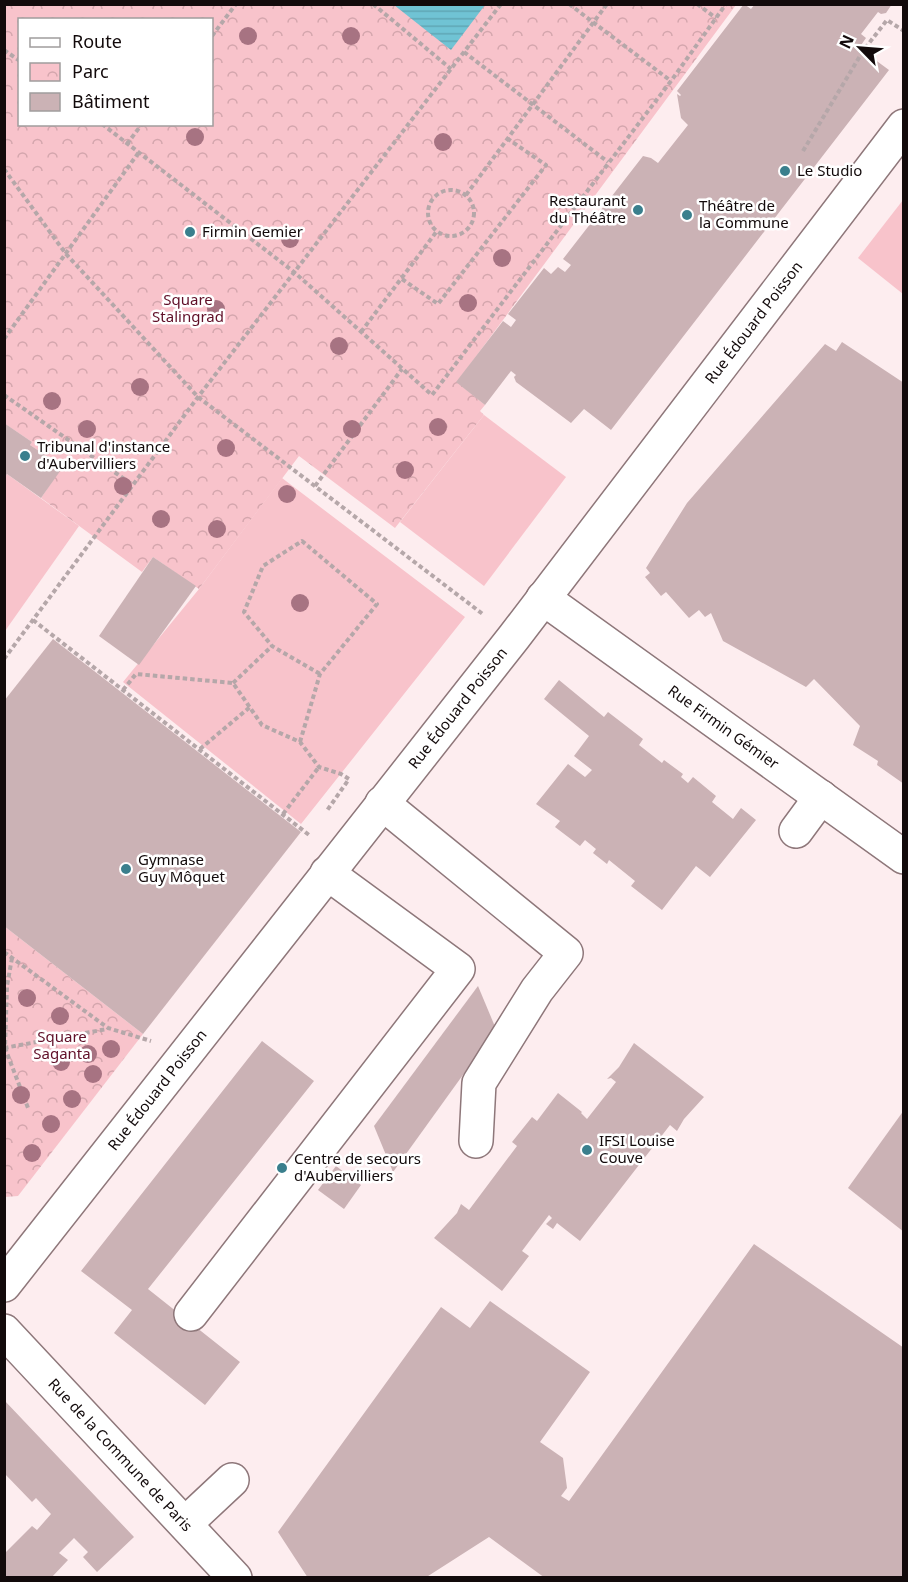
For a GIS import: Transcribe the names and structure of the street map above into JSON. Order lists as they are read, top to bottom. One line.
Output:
{"streets":{"street":["Rue Édouard Poisson","Rue Firmin Gémier","Rue de la Commune de Paris"]},"crossings":[["Rue Édouard Poisson","Rue Firmin Gémier"]],"parks":["Square Stalingrad","Square Saganta"],"places":["Le Studio","Restaurant du Théâtre","Théâtre de la Commune","Firmin Gemier","Tribunal d'instance d'Aubervilliers","Gymnase Guy Môquet","IFSI Louise Couve","Centre de secours d'Aubervilliers"],"legend":["Route","Parc","Bâtiment"],"north":"top left"}
